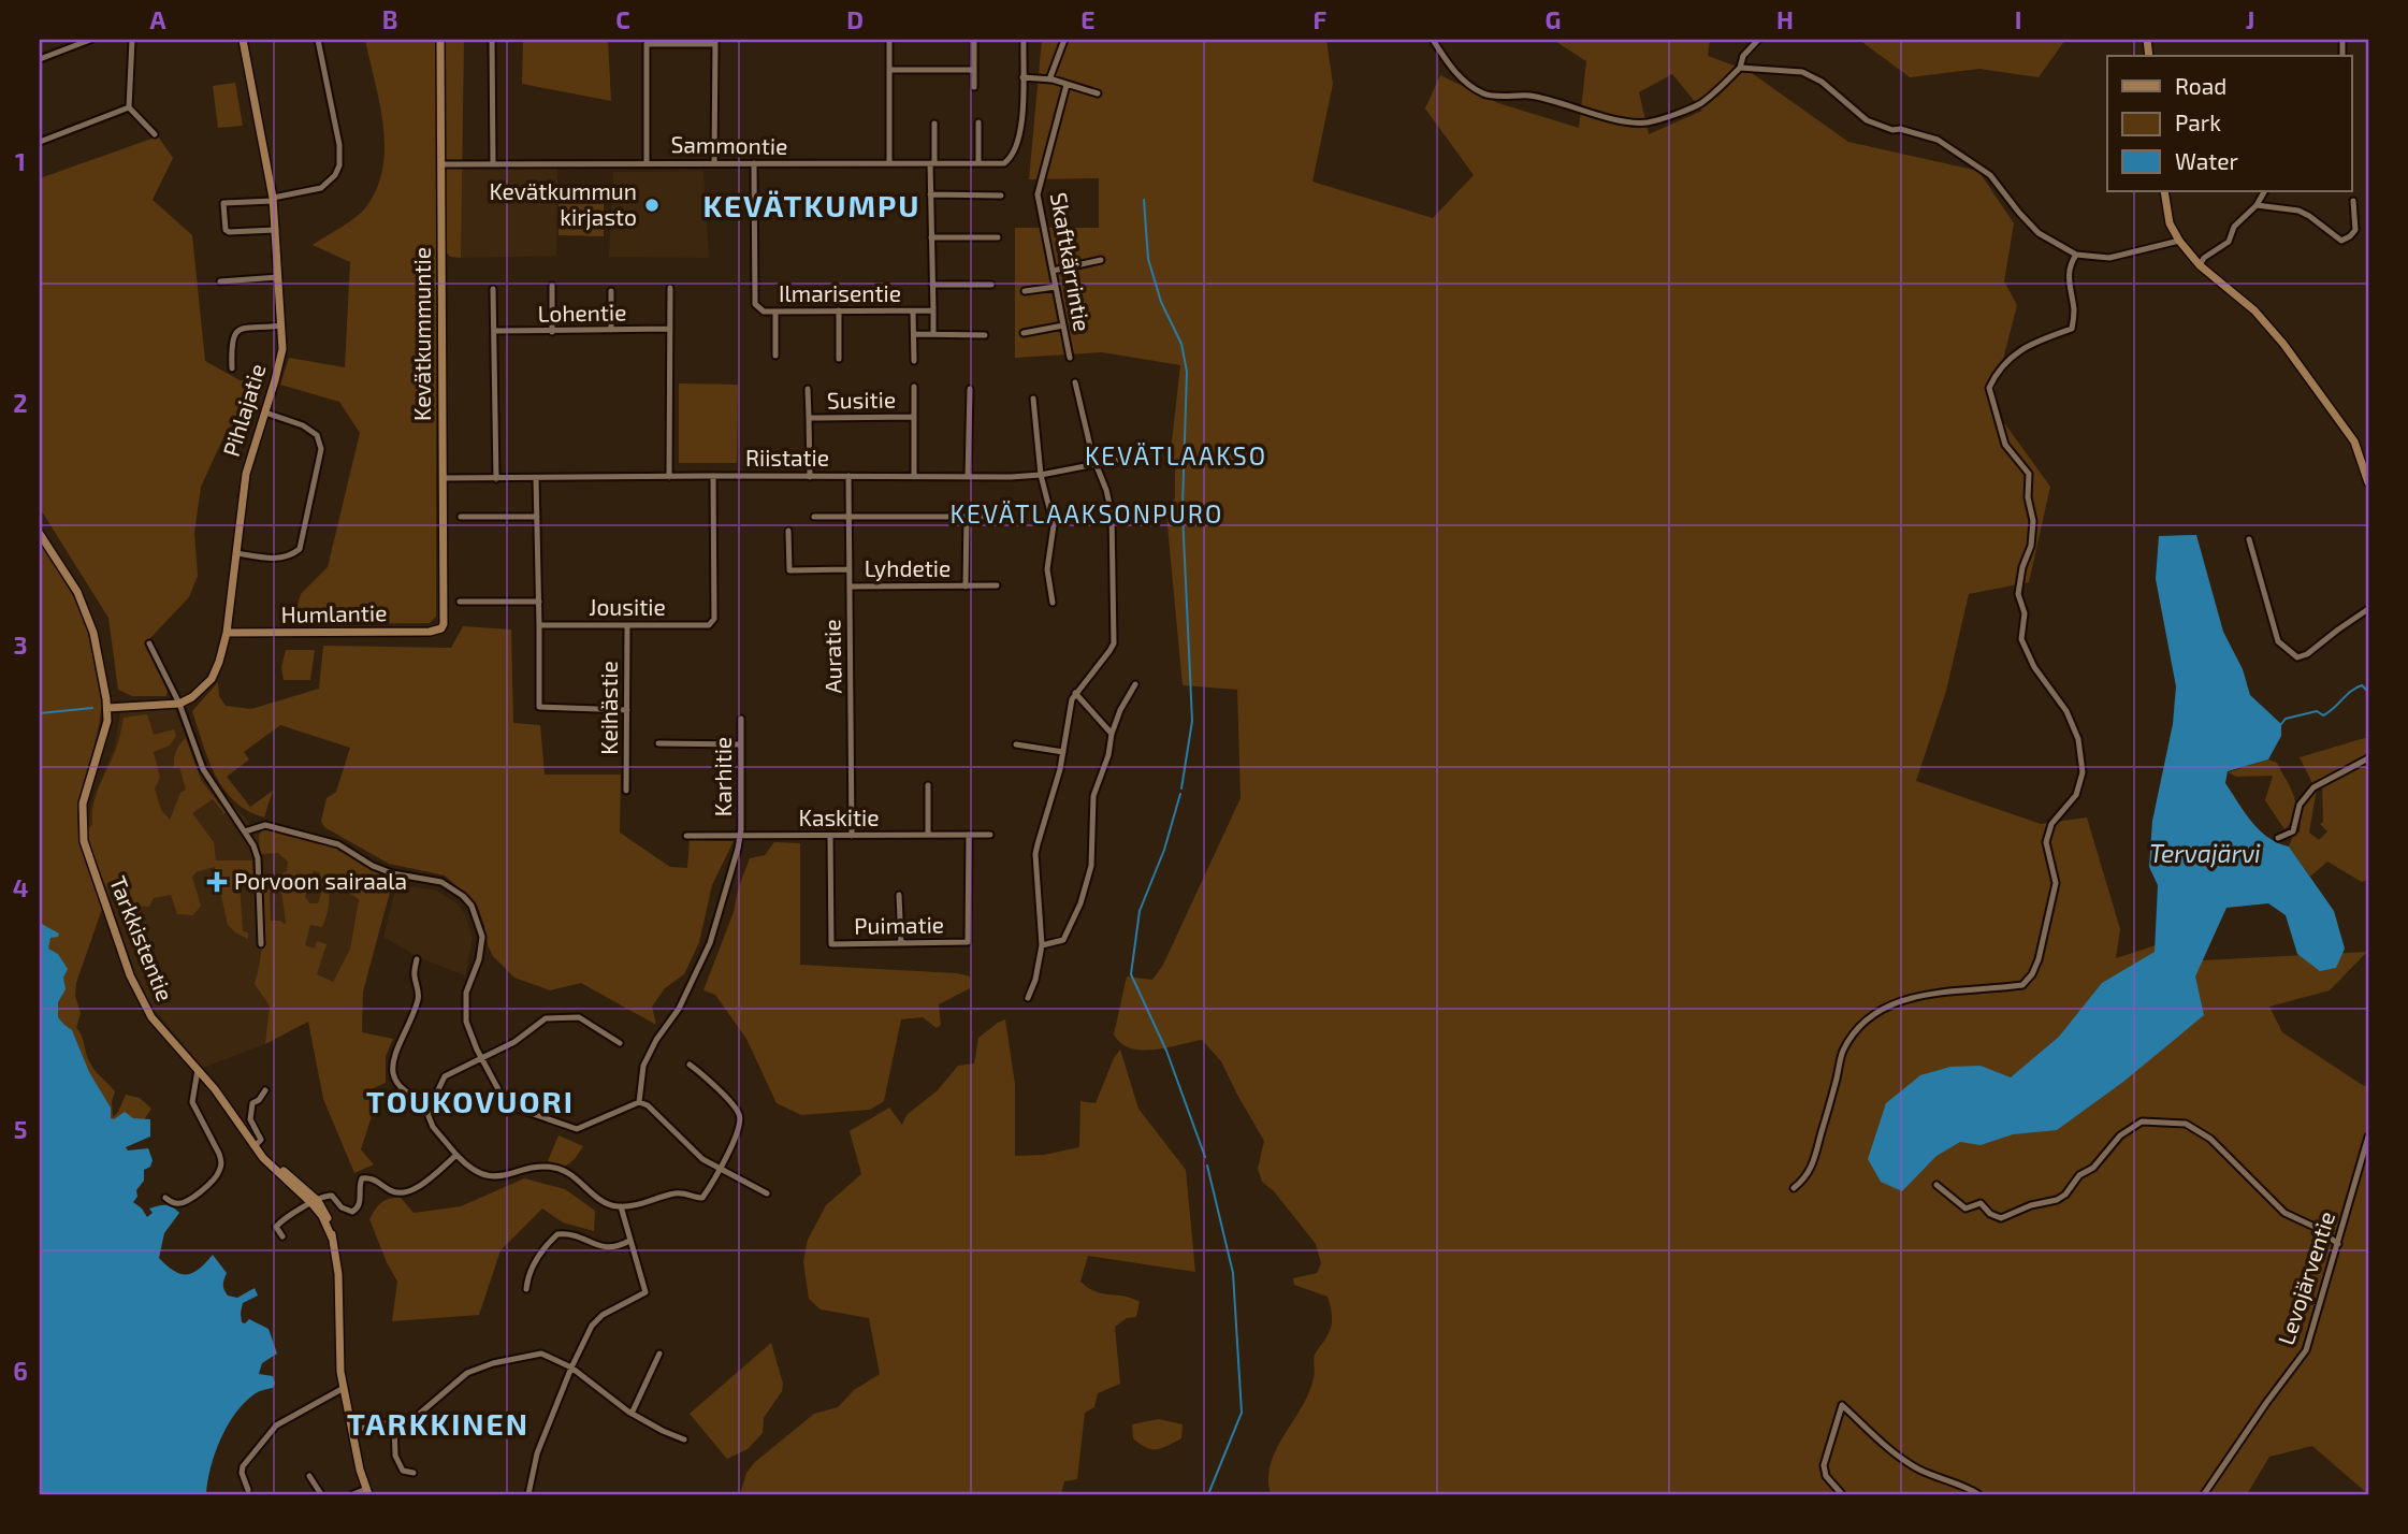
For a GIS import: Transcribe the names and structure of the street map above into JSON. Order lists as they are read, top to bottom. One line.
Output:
{"streets":{"street":["Sammontie","Skaftkärrintie","Ilmarisentie","Lohentie","Kevätkummuntie","Susitie","Pihlajatie","Riistatie","Lyhdetie","Jousitie","Humlantie","Auratie","Keihästie","Karhitie","Kaskitie","Puimatie","Tarkkistentie","Levojärventie"]},"crossings":[["Sammontie","Ilmarisentie"],["Sammontie","Kevätkummuntie"],["Kevätkummuntie","Riistatie"],["Kevätkummuntie","Humlantie"],["Susitie","Riistatie"],["Pihlajatie","Humlantie"],["Riistatie","Jousitie"],["Riistatie","Auratie"],["Lyhdetie","Auratie"],["Jousitie","Keihästie"],["Auratie","Kaskitie"],["Karhitie","Kaskitie"],["Kaskitie","Puimatie"]],"districts":["KEVÄTKUMPU","KEVÄTLAAKSO","KEVÄTLAAKSONPURO","TOUKOVUORI","TARKKINEN"],"water":["Tervajärvi"],"places":{"other":["Kevätkummun kirjasto"],"health":["Porvoon sairaala"]},"legend":["Road","Park","Water"],"grid":{"columns":["A","B","C","D","E","F","G","H","I","J"],"rows":["1","2","3","4","5","6"]}}
